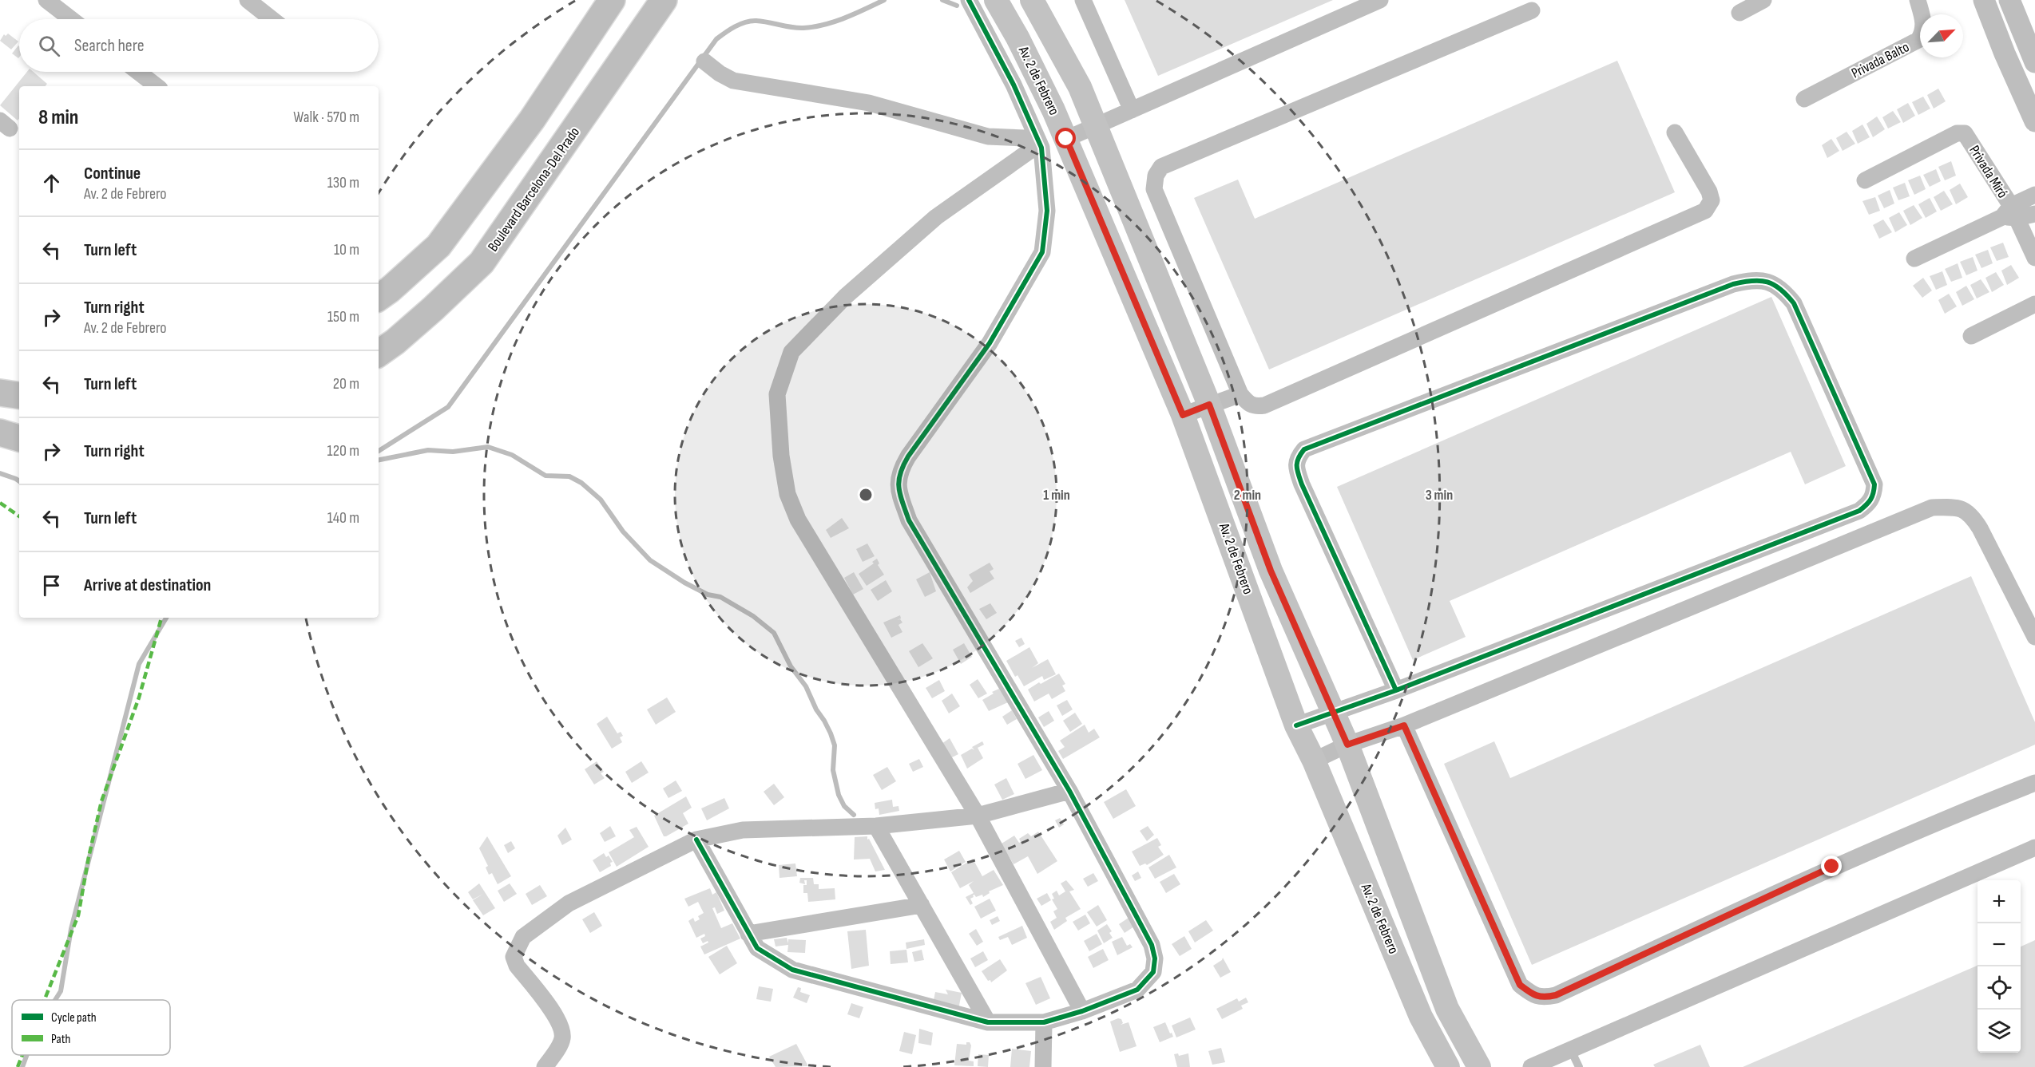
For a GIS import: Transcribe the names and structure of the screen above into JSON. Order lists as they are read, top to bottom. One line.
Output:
{"streets":{"main road":["Av. 2 de Febrero","Boulevard Barcelona-Del Prado"],"street":["Privada Balto","Privada Miró"]},"legend":["Cycle path","Path"],"north":"top right","page":{"search":"Search here","heading":["8 min","Walk · 570 m"],"list":[["Continue","Av. 2 de Febrero","130 m"],["Turn left","10 m"],["Turn right","Av. 2 de Febrero","150 m"],["Turn left","20 m"],["Turn right","120 m"],["Turn left","140 m"],"Arrive at destination"],"map_buttons":["+","−"]},"rings":["1 min","2 min","3 min"]}
